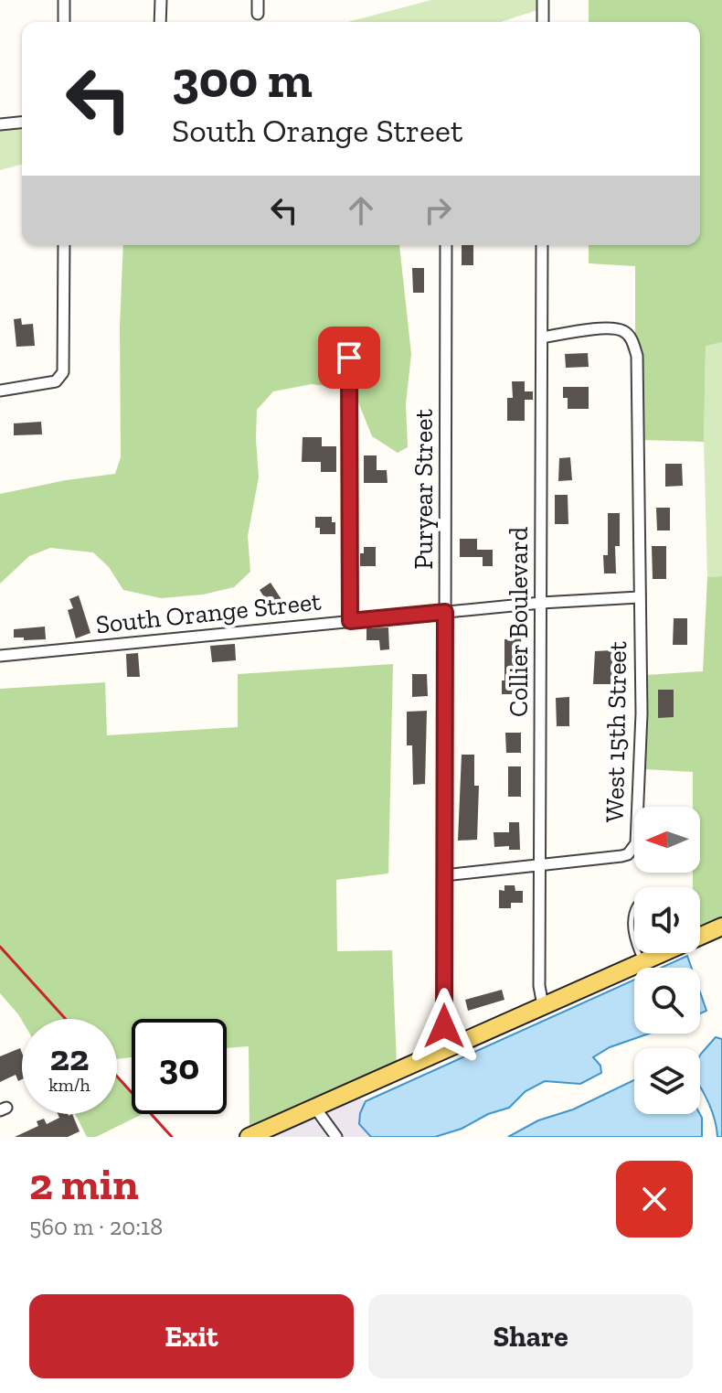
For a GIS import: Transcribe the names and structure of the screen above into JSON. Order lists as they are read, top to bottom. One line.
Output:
{"streets":{"street":["Puryear Street","South Orange Street","Collier Boulevard","West 15th Street"]},"crossings":[["Puryear Street","South Orange Street"],["South Orange Street","Collier Boulevard"],["South Orange Street","West 15th Street"],["Collier Boulevard","West 15th Street"]],"north":"left","page":{"turn":["300 m","South Orange Street"],"speed":"22 km/h","limit":"30","heading":["2 min","560 m · 20:18"],"buttons":["Exit","Share"]}}
